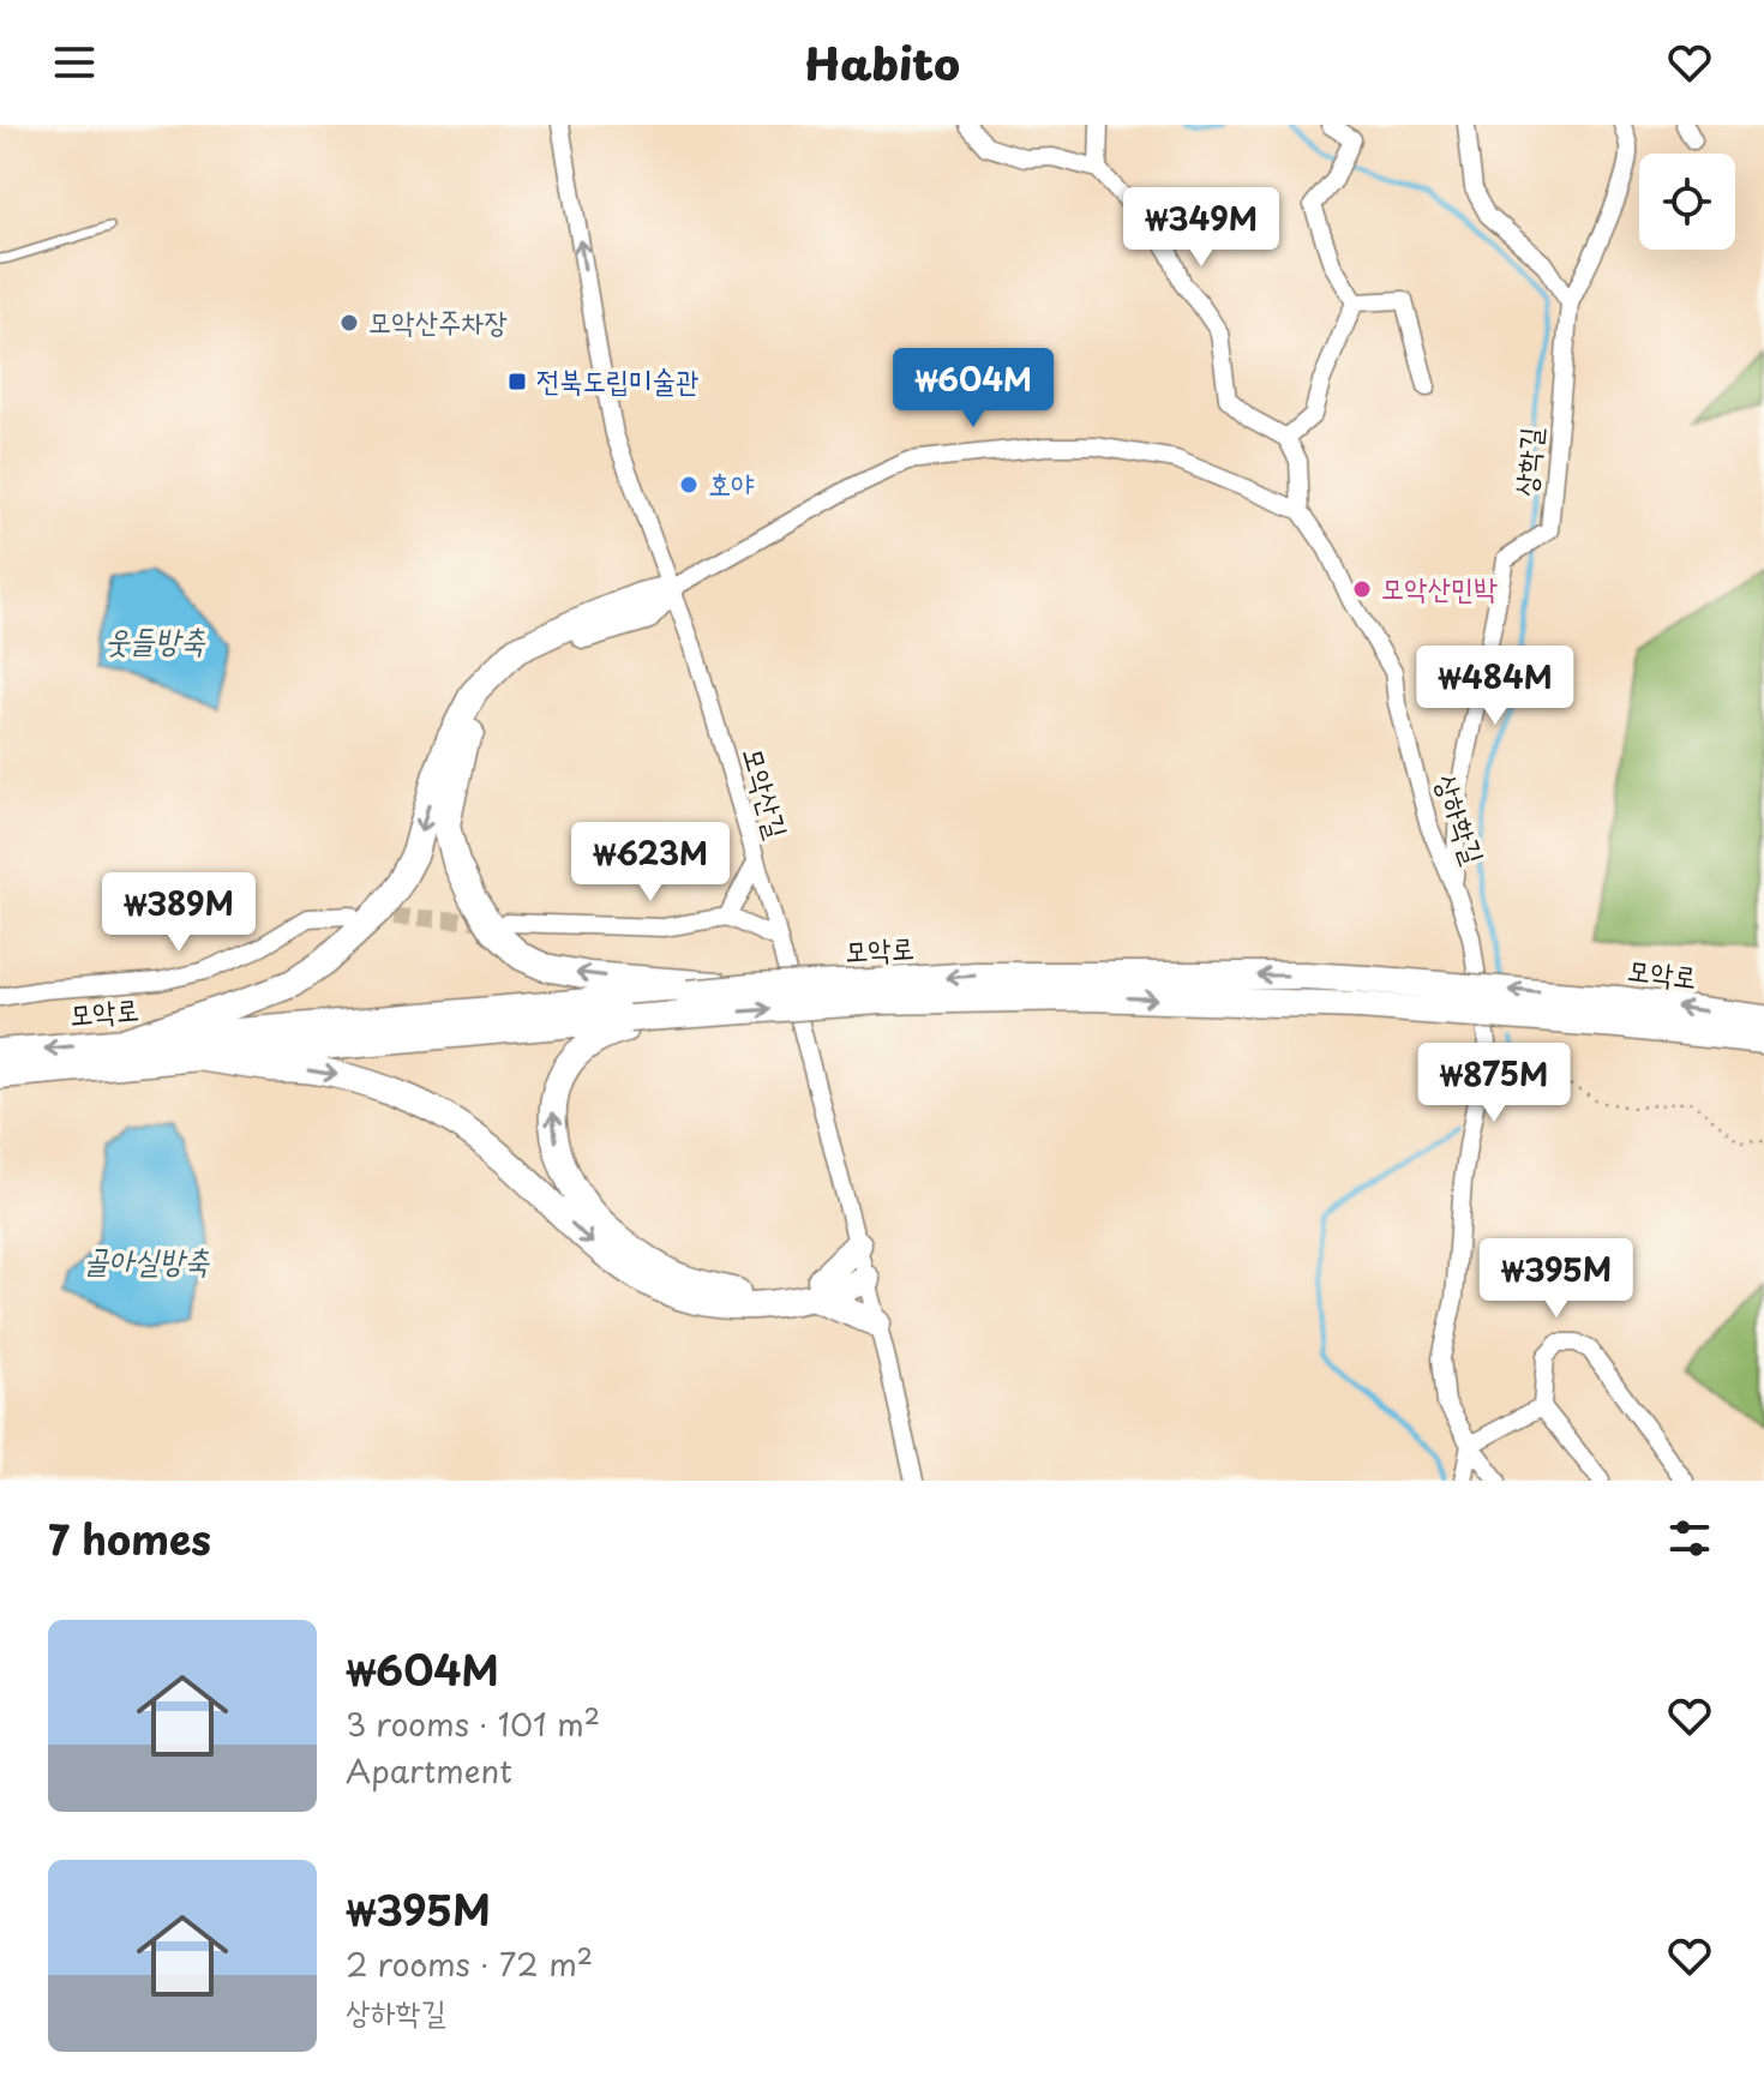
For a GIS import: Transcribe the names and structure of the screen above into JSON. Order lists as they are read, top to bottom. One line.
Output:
{"streets":{"main road":["모악로"],"street":["상학길","모악산길","상하학길"]},"crossings":[["상학길","상하학길"]],"water":["웃들방축","골아실방축"],"places":{"other":["모악산주차장","호야","모악산민박"],"transit":["전북도립미술관"]},"page":{"header":"Habito","price":["₩349M","₩604M","₩484M","₩623M","₩389M","₩875M","₩395M"],"heading":"7 homes","list":[{"name":"₩604M","note":"3 rooms · 101 m² · Apartment"},{"name":"₩395M","note":"2 rooms · 72 m² · 상하학길"}]}}
